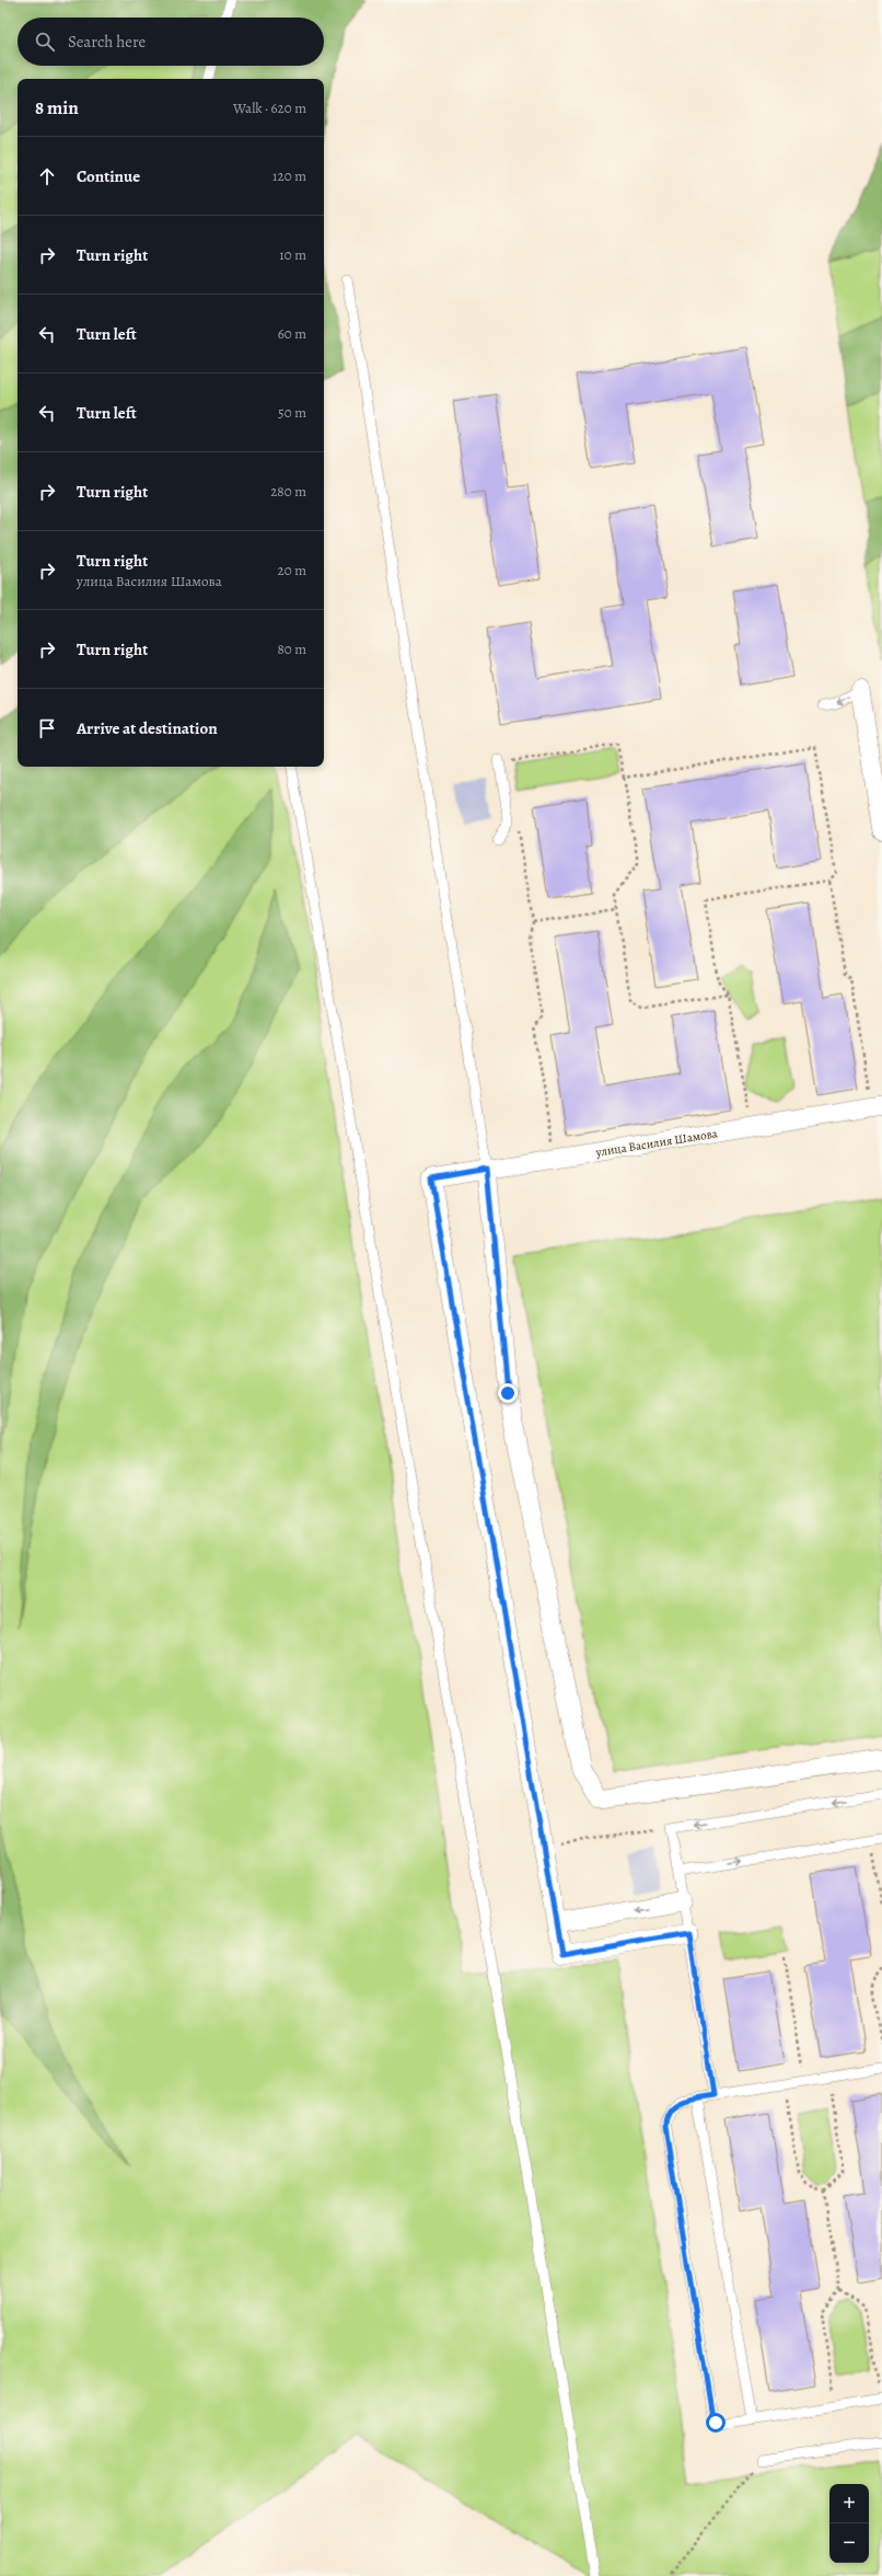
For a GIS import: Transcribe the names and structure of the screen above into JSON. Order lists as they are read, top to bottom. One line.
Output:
{"streets":{"street":["улица Василия Шамова"]},"page":{"search":"Search here","heading":["8 min","Walk · 620 m"],"list":[["Continue","120 m"],["Turn right","10 m"],["Turn left","60 m"],["Turn left","50 m"],["Turn right","280 m"],["Turn right","улица Василия Шамова","20 m"],["Turn right","80 m"],"Arrive at destination"],"map_buttons":["+","−"]}}
